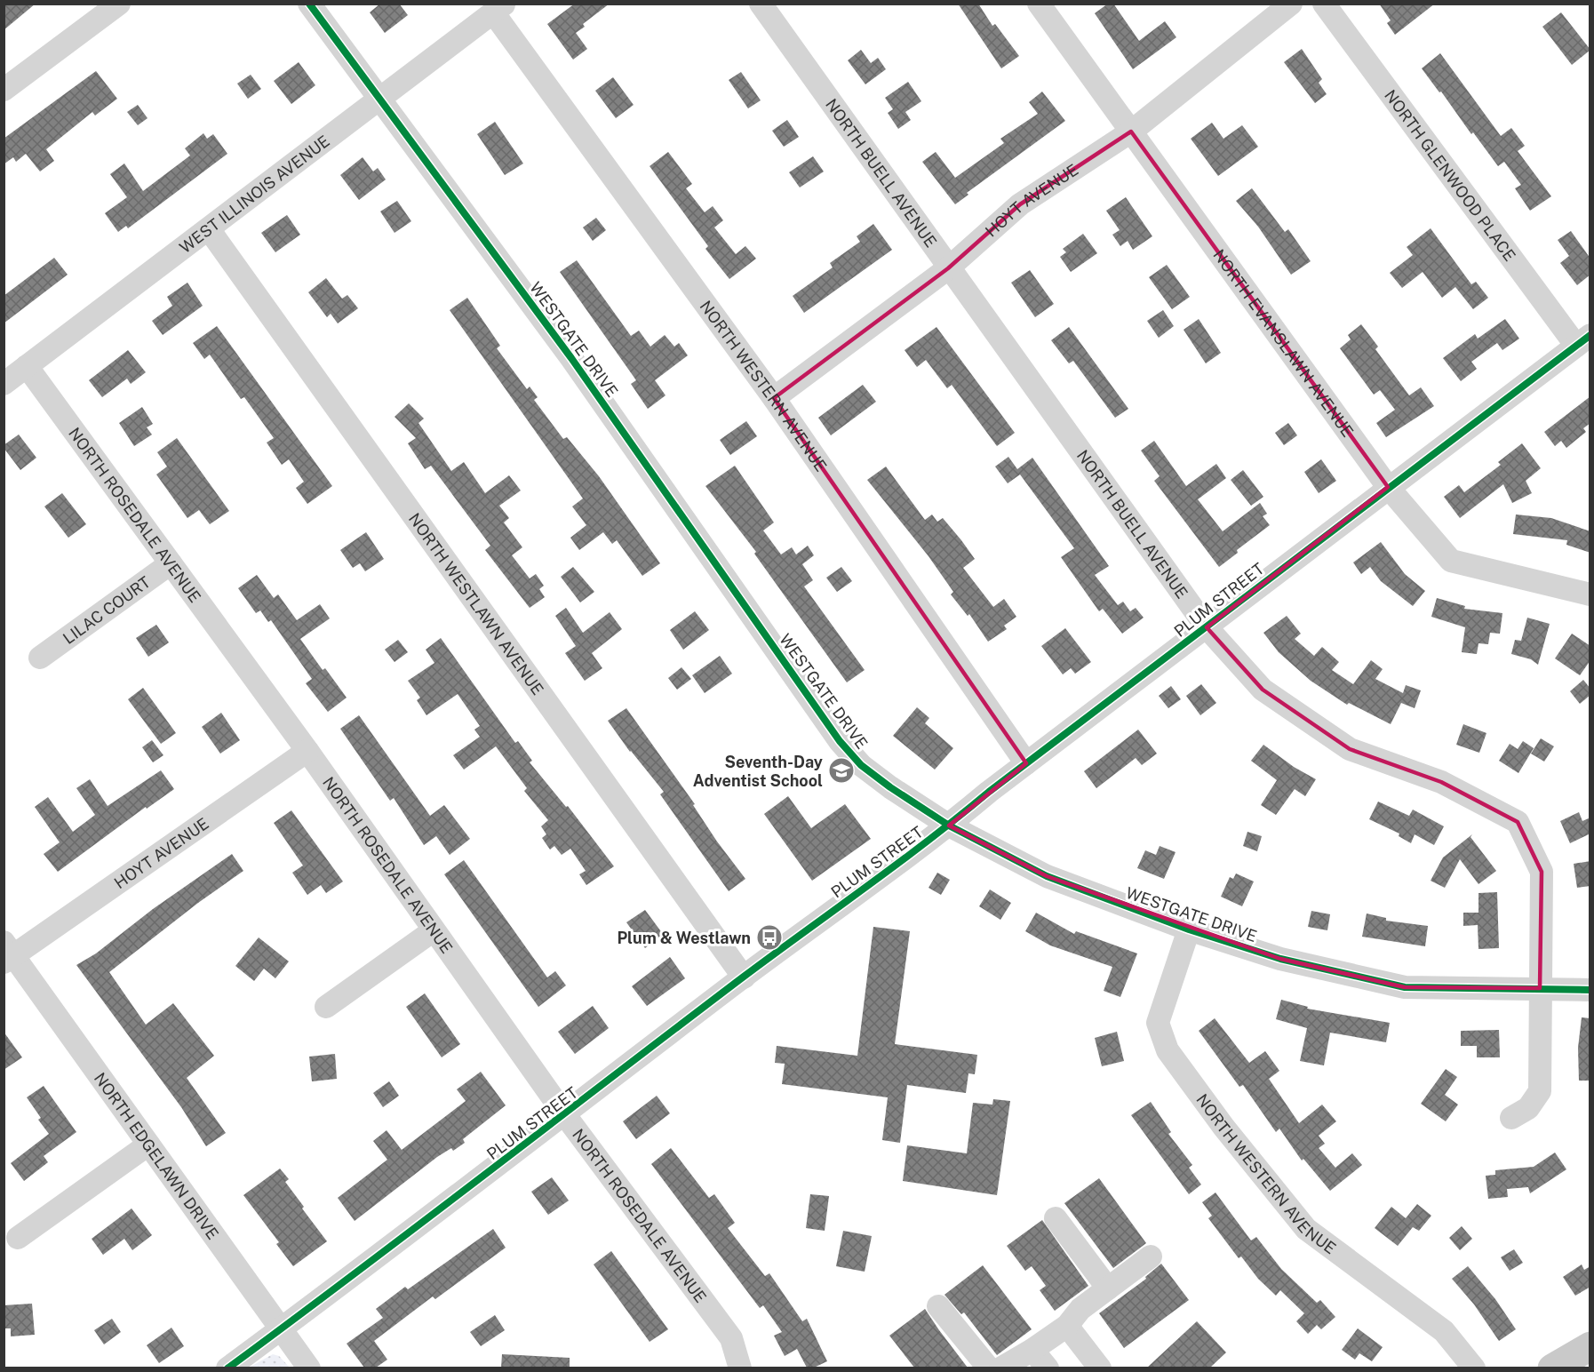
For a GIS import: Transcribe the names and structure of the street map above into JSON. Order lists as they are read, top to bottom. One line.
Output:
{"streets":{"street":["NORTH BUELL AVENUE","NORTH GLENWOOD PLACE","WEST ILLINOIS AVENUE","HOYT AVENUE","WESTGATE DRIVE","NORTH EVANSLAWN AVENUE","NORTH WESTERN AVENUE","NORTH ROSEDALE AVENUE","PLUM STREET","NORTH WESTLAWN AVENUE","LILAC COURT","NORTH EDGELAWN DRIVE"]},"crossings":[["NORTH BUELL AVENUE","HOYT AVENUE"],["NORTH BUELL AVENUE","WESTGATE DRIVE"],["NORTH BUELL AVENUE","PLUM STREET"],["NORTH GLENWOOD PLACE","PLUM STREET"],["WEST ILLINOIS AVENUE","WESTGATE DRIVE"],["WEST ILLINOIS AVENUE","NORTH WESTERN AVENUE"],["WEST ILLINOIS AVENUE","NORTH ROSEDALE AVENUE"],["WEST ILLINOIS AVENUE","NORTH WESTLAWN AVENUE"],["HOYT AVENUE","NORTH EVANSLAWN AVENUE"],["HOYT AVENUE","NORTH WESTERN AVENUE"],["HOYT AVENUE","NORTH ROSEDALE AVENUE"],["HOYT AVENUE","NORTH EDGELAWN DRIVE"],["WESTGATE DRIVE","NORTH WESTERN AVENUE"],["WESTGATE DRIVE","PLUM STREET"],["NORTH EVANSLAWN AVENUE","PLUM STREET"],["NORTH WESTERN AVENUE","PLUM STREET"],["NORTH ROSEDALE AVENUE","PLUM STREET"],["NORTH ROSEDALE AVENUE","LILAC COURT"],["PLUM STREET","NORTH WESTLAWN AVENUE"],["PLUM STREET","NORTH EDGELAWN DRIVE"]],"places":{"school or university":["Seventh-Day Adventist School"],"bus stop":["Plum & Westlawn"]}}
